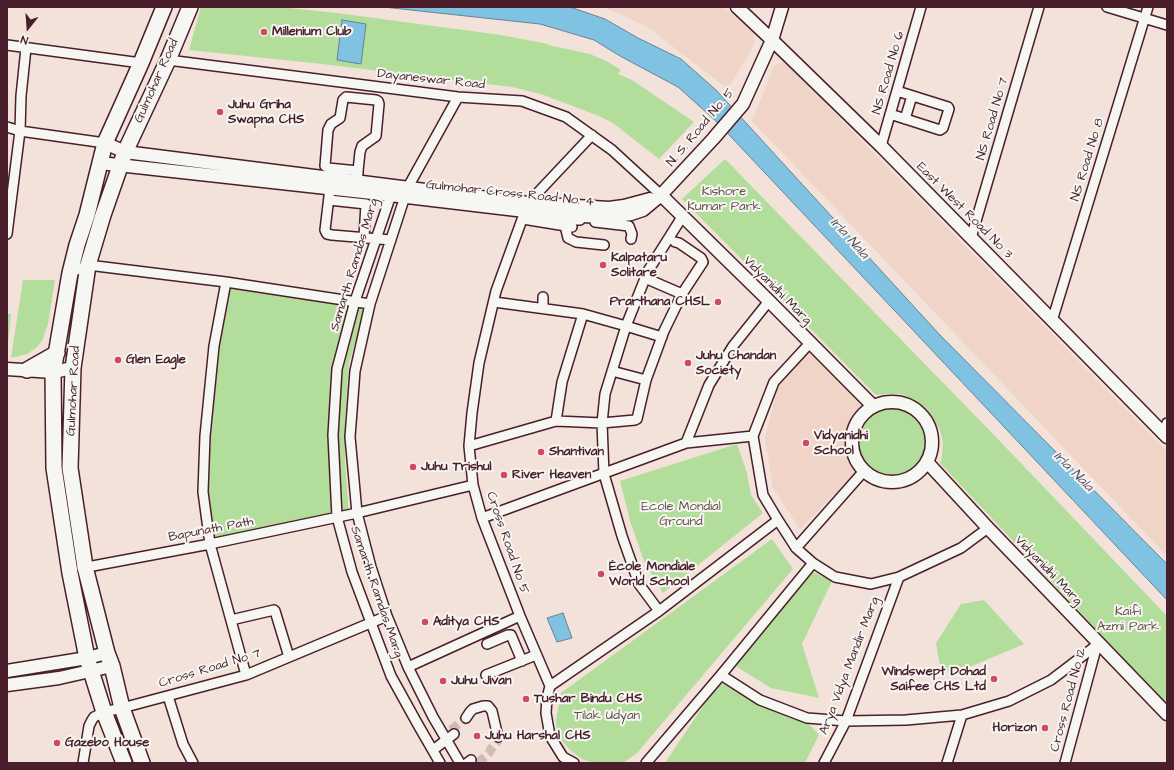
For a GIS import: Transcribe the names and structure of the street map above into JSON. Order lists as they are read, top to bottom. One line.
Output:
{"streets":{"main road":["Gulmohar Road"],"street":["NS Road No 6","Dayaneswar Road","NS Road No 7","N. S. Road No. 5","NS Road No 8","Gulmohar Cross Road No. 4","East West Road No 3","Samarth Ramdas Marg","Vidyanidhi Marg","Bapunath Path","Cross Road No 5","Arya Vidya Mandir Marg","Cross Road No 7","Cross Road No 12"]},"crossings":[["NS Road No 6","East West Road No 3"],["Dayaneswar Road","Gulmohar Road"],["Dayaneswar Road","N. S. Road No. 5"],["Dayaneswar Road","Gulmohar Cross Road No. 4"],["Dayaneswar Road","Samarth Ramdas Marg"],["Dayaneswar Road","Vidyanidhi Marg"],["Gulmohar Road","Gulmohar Cross Road No. 4"],["Gulmohar Road","Bapunath Path"],["Gulmohar Road","Cross Road No 7"],["NS Road No 7","East West Road No 3"],["N. S. Road No. 5","Gulmohar Cross Road No. 4"],["N. S. Road No. 5","East West Road No 3"],["N. S. Road No. 5","Vidyanidhi Marg"],["NS Road No 8","East West Road No 3"],["Gulmohar Cross Road No. 4","Samarth Ramdas Marg"],["Gulmohar Cross Road No. 4","Vidyanidhi Marg"],["Gulmohar Cross Road No. 4","Cross Road No 5"],["Samarth Ramdas Marg","Bapunath Path"],["Samarth Ramdas Marg","Cross Road No 7"],["Vidyanidhi Marg","Cross Road No 12"],["Bapunath Path","Cross Road No 5"]],"water":["Irla Nala"],"parks":["Kishore Kumar Park","Ecole Mondial Ground","Kaifi Azmi Park","Tilak Udyan"],"places":["Millenium Club","Juhu Griha Swapna CHS","Kalpataru Solitare","Prarthana CHSL","Glen Eagle","Juhu Chandan Society","Vidyanidhi School","Shantivan","Juhu Trishul","River Heaven","École Mondiale World School","Aditya CHS","Windswept Dohad Saifee CHS Ltd","Juhu Jivan","Tushar Bindu CHS","Horizon","Juhu Harshal CHS","Gazebo House"],"north":"bottom"}
